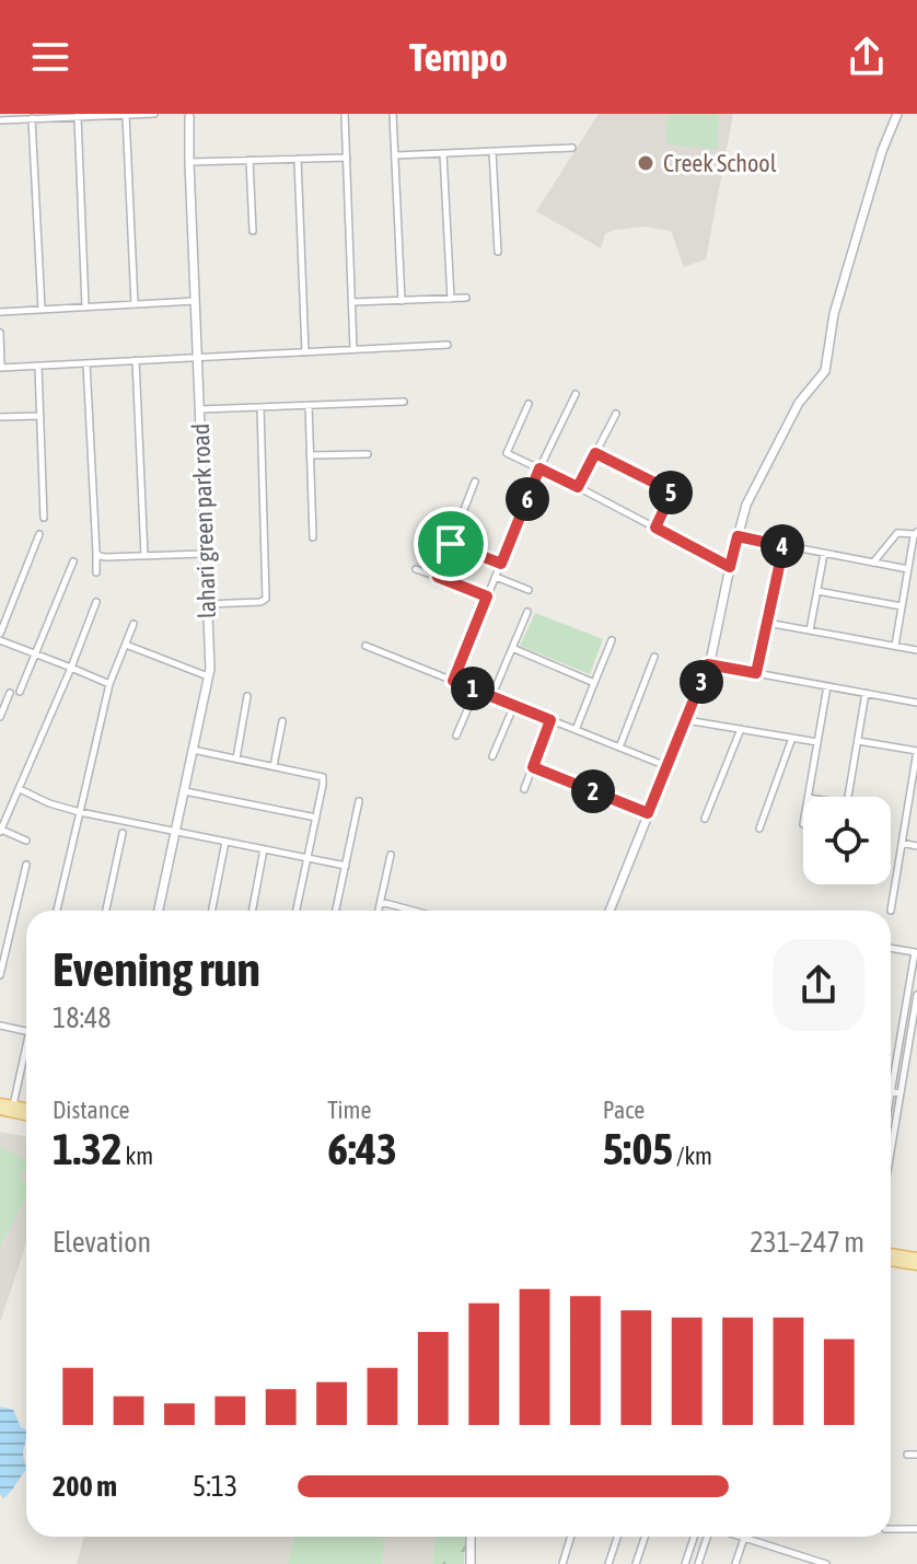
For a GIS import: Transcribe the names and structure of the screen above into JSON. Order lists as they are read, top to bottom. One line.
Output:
{"streets":{"street":["lahari green park road"]},"places":["Creek School"],"page":{"header":"Tempo","pins":["5","6","4","3","1","2"],"heading":["Evening run","18:48"],"stats":[["Distance","1.32 km"],["Time","6:43"],["Pace","5:05 /km"]],"chart":["Elevation","231–247 m"],"list":[{"name":"200 m","note":"5:13"}]}}
